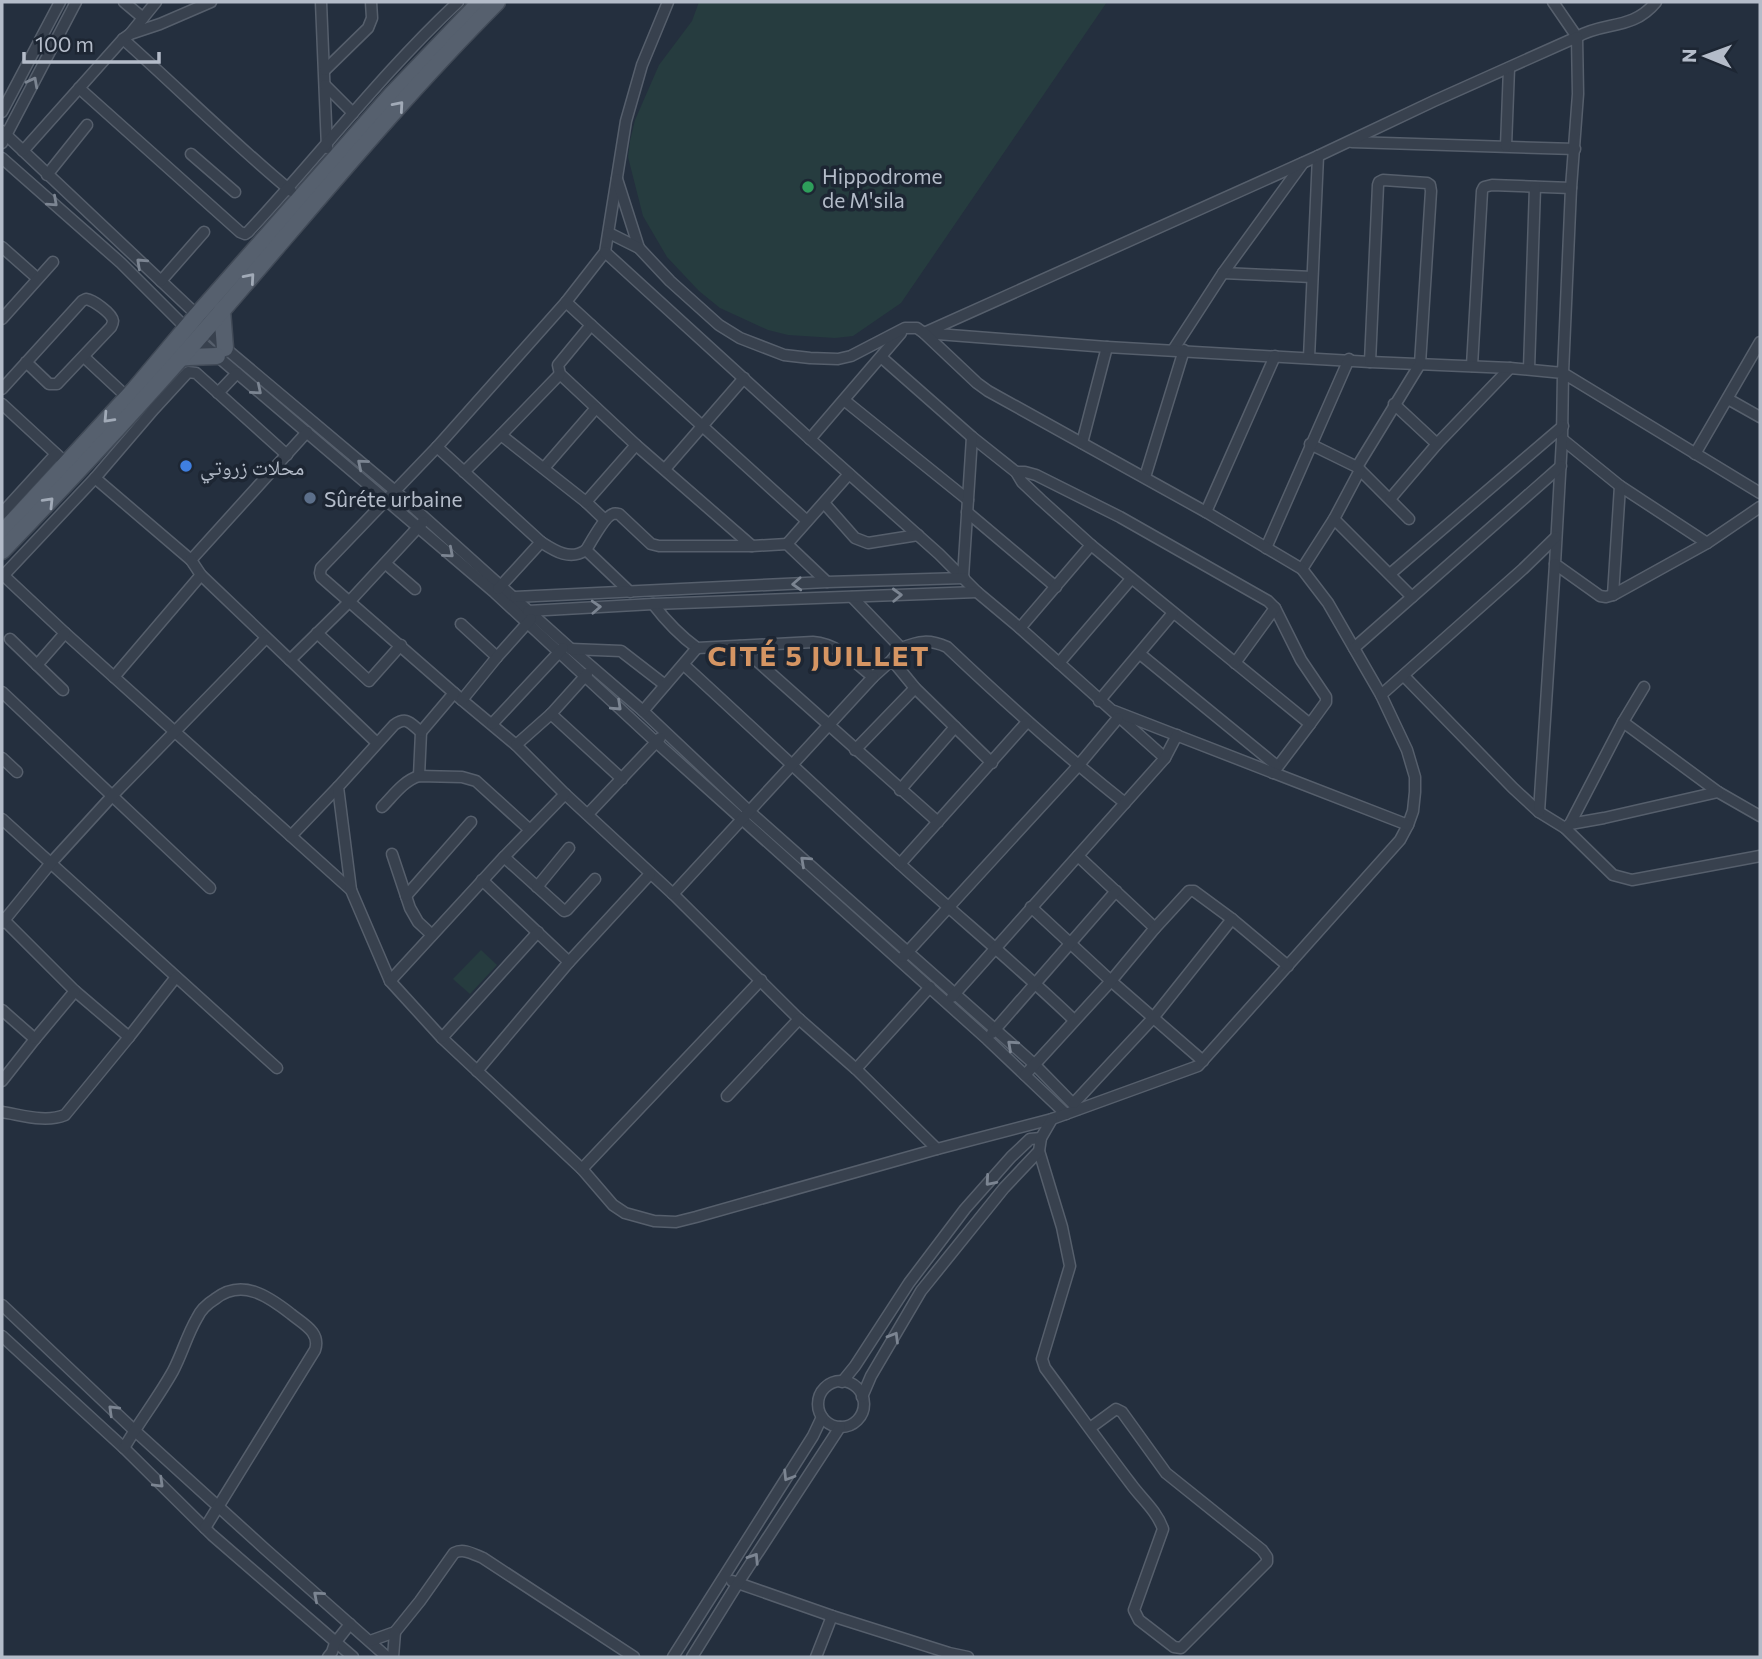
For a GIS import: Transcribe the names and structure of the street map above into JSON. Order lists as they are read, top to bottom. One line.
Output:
{"districts":["CITÉ 5 JUILLET"],"places":["Hippodrome de M'sila","محلات زروتي","Sûréte urbaine"],"scale_bar":"100 m","north":"left"}
